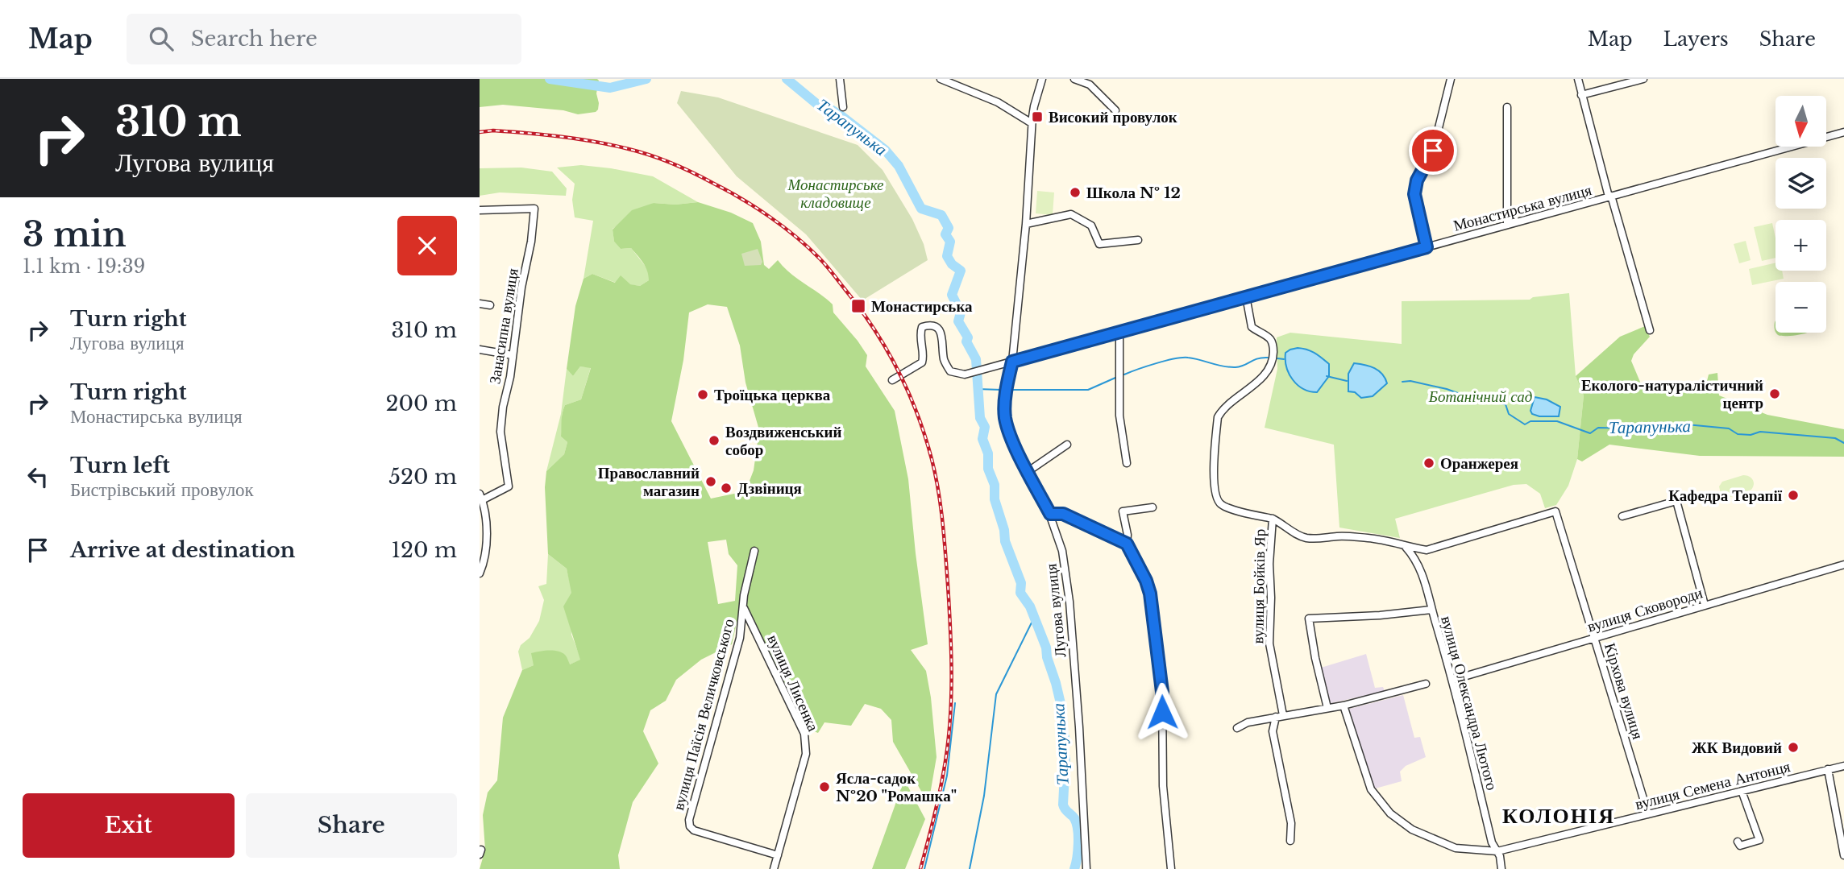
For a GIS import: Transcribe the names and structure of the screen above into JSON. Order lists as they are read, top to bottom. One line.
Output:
{"streets":{"street":["Монастирська вулиця","Занасипна вулиця","вулиця Бойків Яр","вулиця Сковороди","Лугова вулиця","вулиця Лисенка","Кірхова вулиця","вулиця Олександра Лютого","вулиця Паїсія Величковського","вулиця Семена Антонця"]},"crossings":[["Монастирська вулиця","вулиця Бойків Яр"],["Монастирська вулиця","Лугова вулиця"],["вулиця Сковороди","Кірхова вулиця"],["вулиця Сковороди","вулиця Олександра Лютого"],["вулиця Лисенка","вулиця Паїсія Величковського"],["Кірхова вулиця","вулиця Олександра Лютого"],["Кірхова вулиця","вулиця Семена Антонця"],["вулиця Олександра Лютого","вулиця Семена Антонця"]],"districts":["КОЛОНІЯ"],"water":["Тарапунька"],"parks":["Монастирське кладовище","Ботанічний сад"],"places":{"transit":["Високий провулок","Монастирська"],"other":["Школа № 12","Еколого-натуралістичний центр","Троїцька церква","Воздвиженський собор","Оранжерея","Православний магазин","Дзвіниця","Кафедра Терапії","ЖК Видовий","Ясла-садок №20 \"Ромашка\""]},"north":"bottom","page":{"header":"Map","search":"Search here","nav":["Map","Layers","Share"],"turn":["310 m","Лугова вулиця"],"map_buttons":["+","−"],"heading":["3 min","1.1 km · 19:39"],"list":[{"name":"Turn right","note":"Лугова вулиця","value":"310 m"},{"name":"Turn right","note":"Монастирська вулиця","value":"200 m"},{"name":"Turn left","note":"Бистрівський провулок","value":"520 m"},{"name":"Arrive at destination","value":"120 m"}],"buttons":["Exit","Share"]}}
